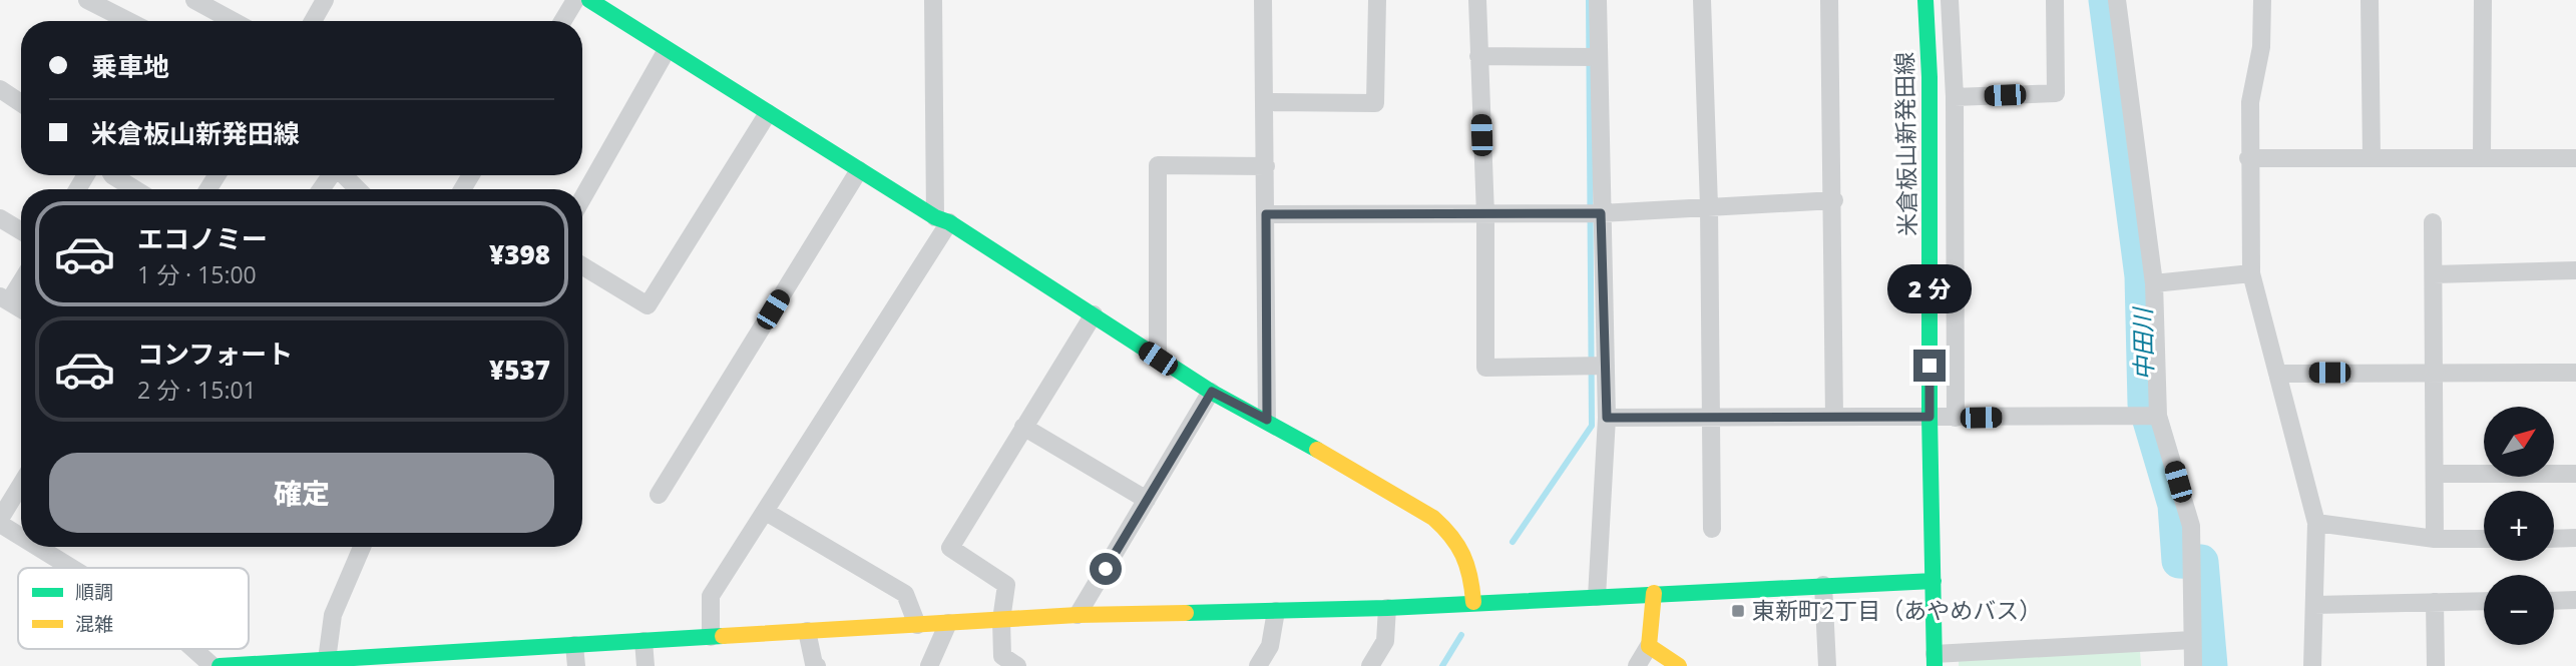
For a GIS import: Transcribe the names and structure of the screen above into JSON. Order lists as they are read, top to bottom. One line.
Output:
{"streets":{"street":["米倉板山新発田線"]},"water":["中田川"],"places":{"transit":["東新町2丁目（あやめバス）"]},"legend":["順調","混雑"],"north":"top right","page":{"banner":["乗車地","米倉板山新発田線"],"list":[{"name":"エコノミー","note":"1 分 · 15:00","value":"¥398"},{"name":"コンフォート","note":"2 分 · 15:01","value":"¥537"}],"bubble":"2 分","map_buttons":["+","−"],"buttons":"確定"}}
